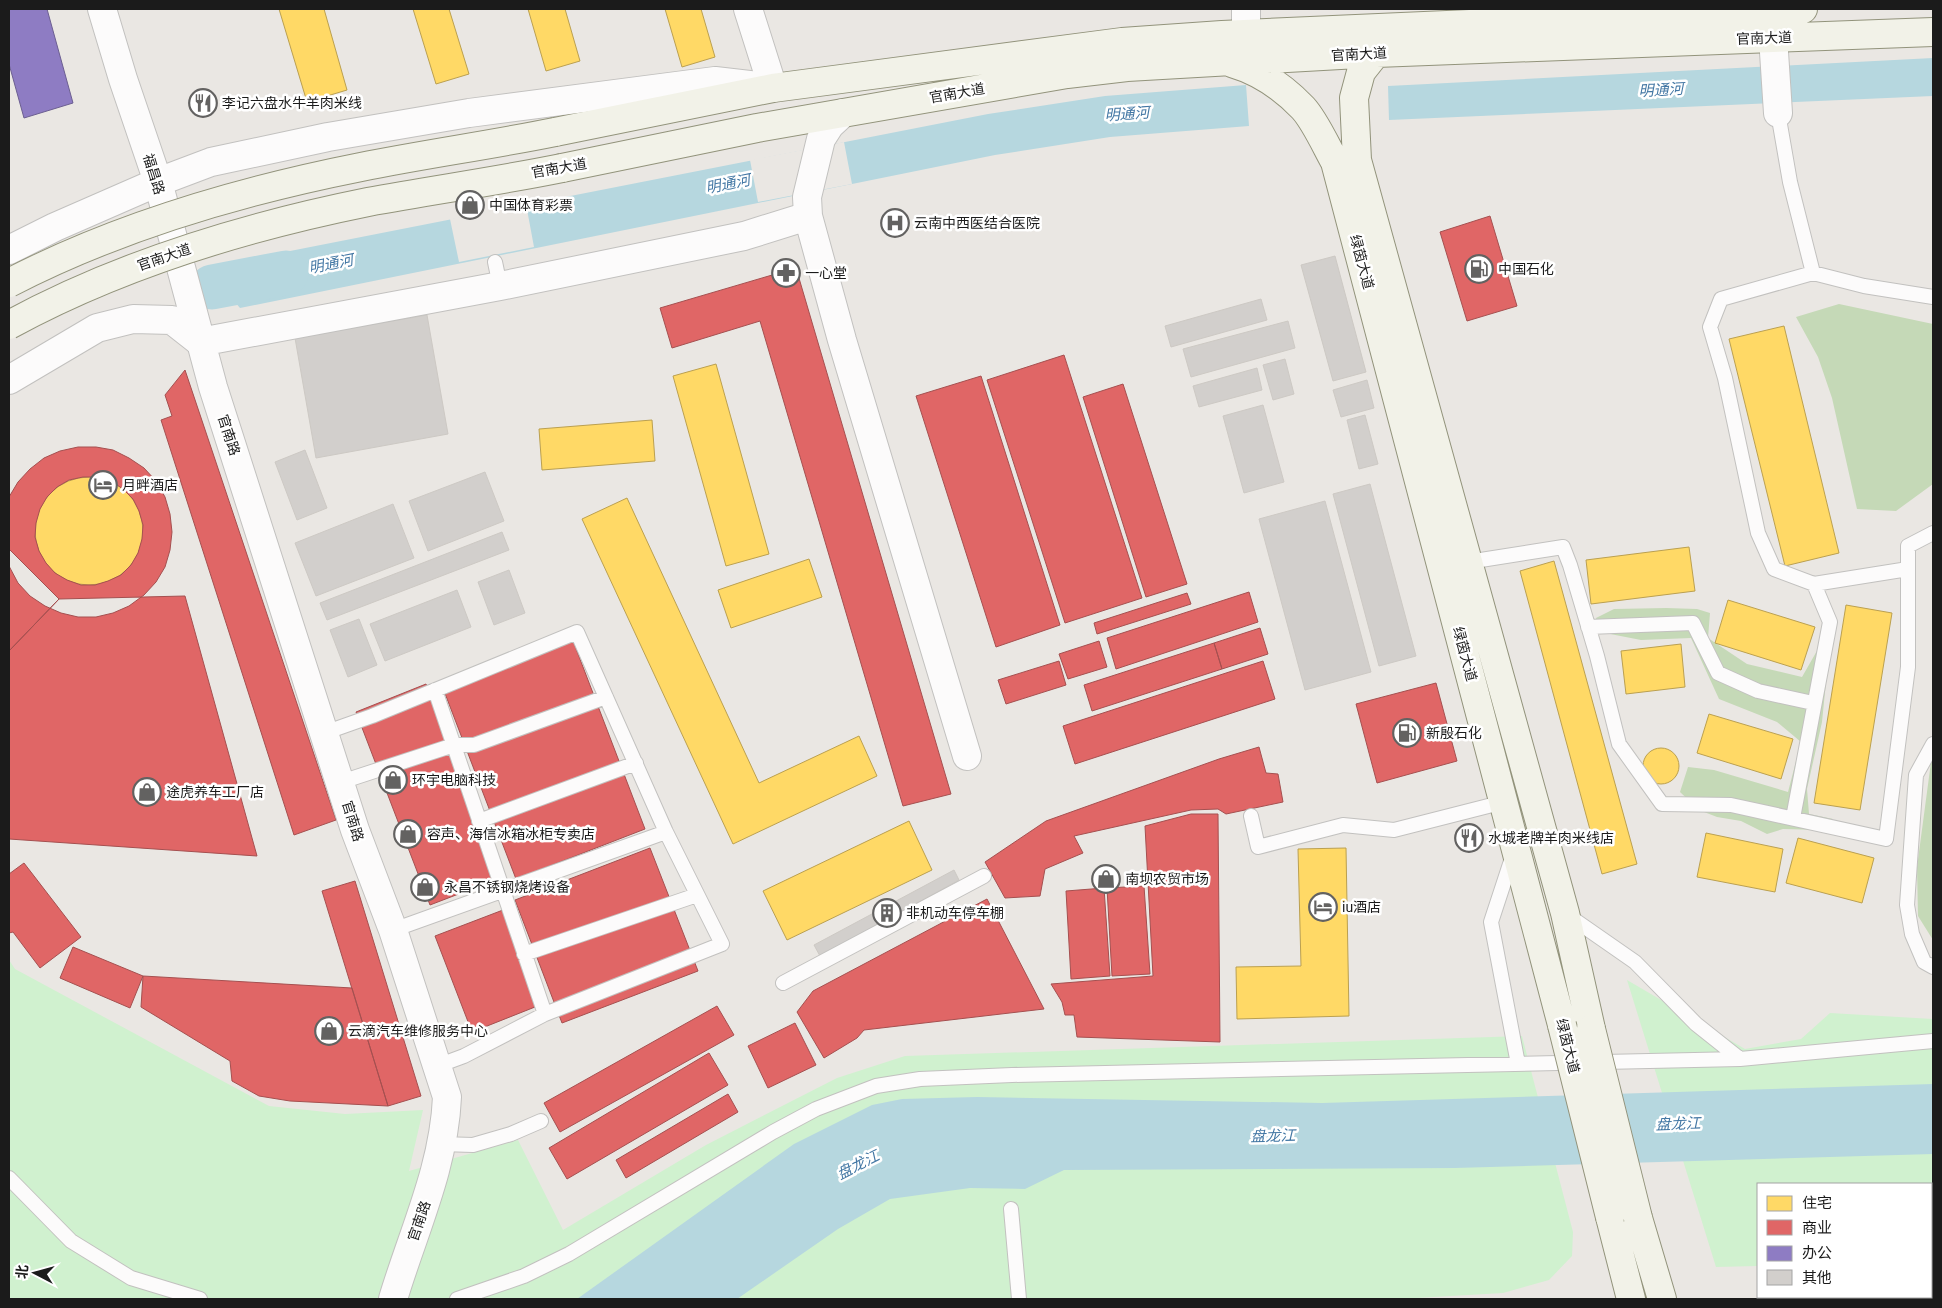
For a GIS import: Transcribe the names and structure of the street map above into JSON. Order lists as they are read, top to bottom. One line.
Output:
{"streets":{"main road":["官南大道","绿茵大道"],"street":["福昌路","官南路"]},"crossings":[["官南大道","绿茵大道"],["福昌路","官南路"]],"water":["明通河","盘龙江"],"places":{"restaurant":["李记六盘水牛羊肉米线","水城老牌羊肉米线店"],"shop":["中国体育彩票","环宇电脑科技","途虎养车工厂店","容声、海信冰箱冰柜专卖店","南坝农贸市场","永昌不锈钢烧烤设备","云滴汽车维修服务中心"],"hospital":["云南中西医结合医院"],"fuel station":["中国石化","新殷石化"],"pharmacy":["一心堂"],"hotel":["月畔酒店","iu酒店"],"building":["非机动车停车棚"]},"legend":["住宅","商业","办公","其他"],"north":"left"}
